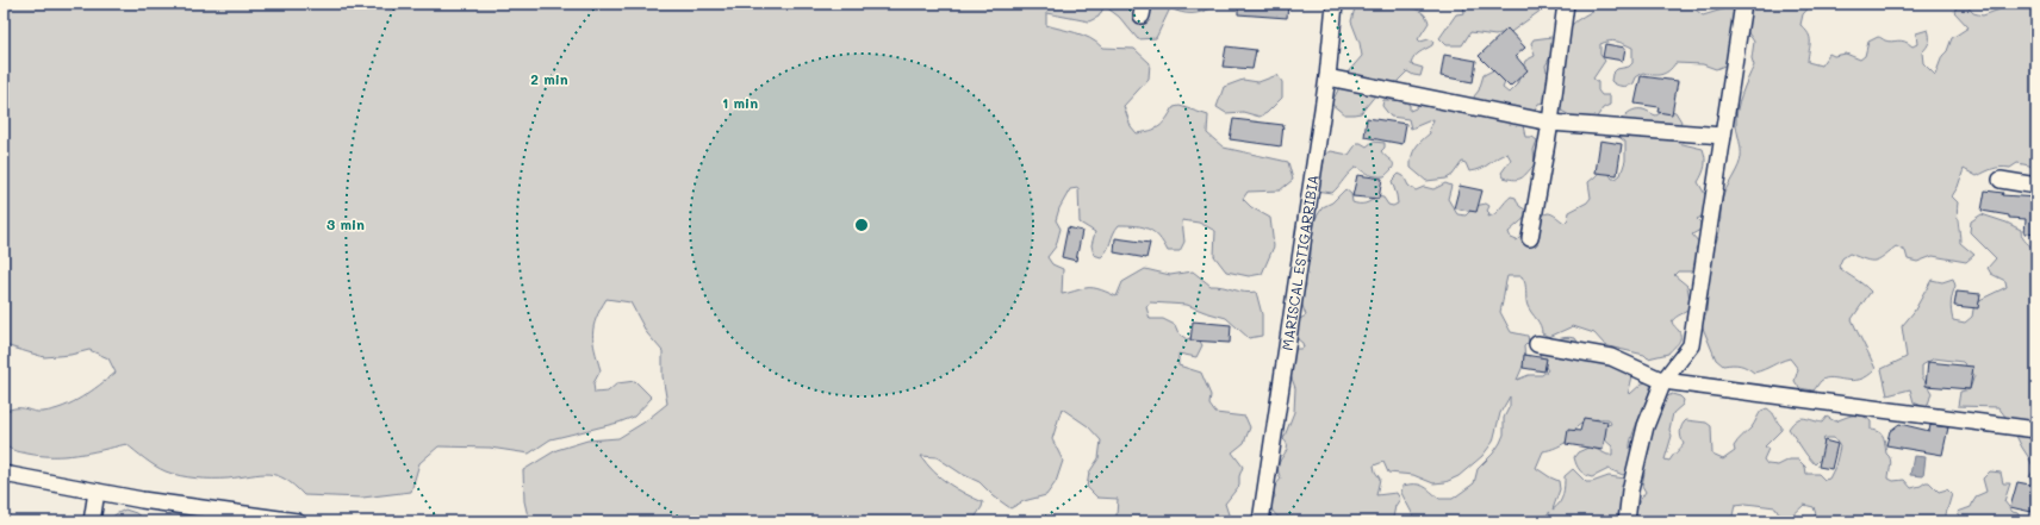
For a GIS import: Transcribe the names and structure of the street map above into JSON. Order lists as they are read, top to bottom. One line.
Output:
{"streets":{"street":["MARISCAL ESTIGARRIBIA"]},"rings":["2 min","1 min","3 min"]}
